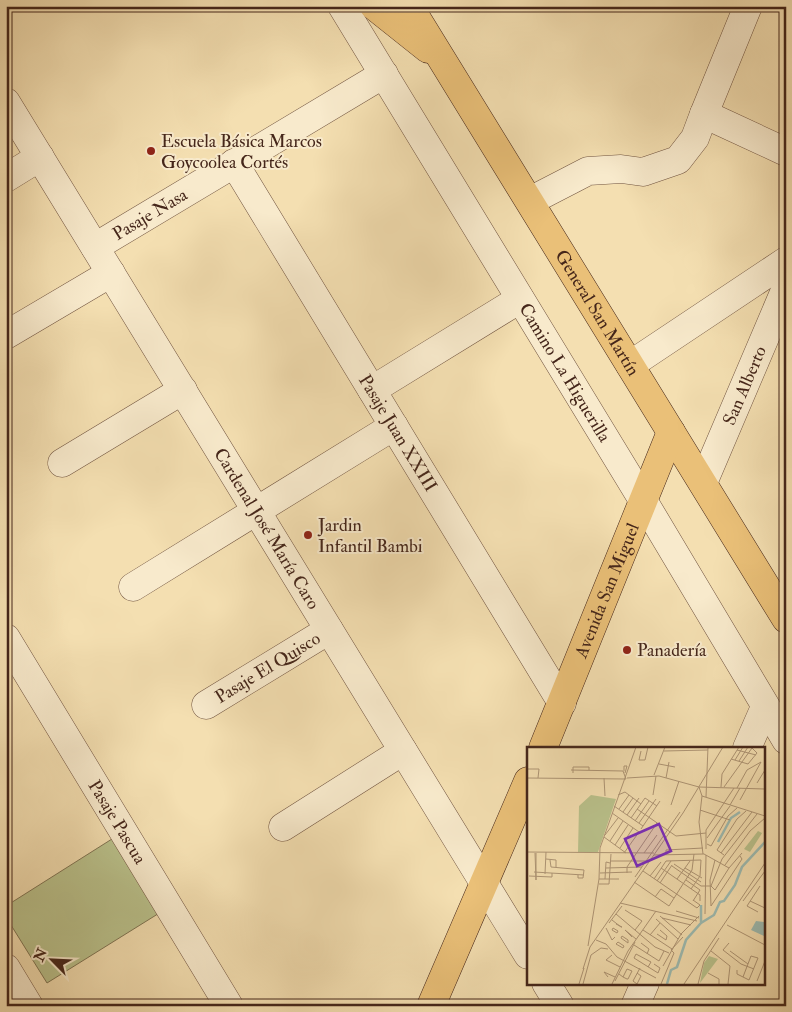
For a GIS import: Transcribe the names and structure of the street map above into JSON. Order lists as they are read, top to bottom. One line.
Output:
{"streets":{"main road":["General San Martín","Avenida San Miguel"],"street":["Pasaje Nasa","Camino La Higuerilla","San Alberto","Pasaje Juan XXIII","Cardenal José María Caro","Pasaje El Quisco","Pasaje Pascua"]},"crossings":[["Pasaje Nasa","Camino La Higuerilla"],["Pasaje Nasa","Pasaje Juan XXIII"],["Pasaje Nasa","Cardenal José María Caro"],["General San Martín","San Alberto"],["General San Martín","Avenida San Miguel"],["Camino La Higuerilla","Avenida San Miguel"],["Pasaje Juan XXIII","Avenida San Miguel"],["Cardenal José María Caro","Pasaje El Quisco"]],"places":["Escuela Básica Marcos Goycoolea Cortés","Jardin Infantil Bambi","Panadería"],"north":"top left"}
